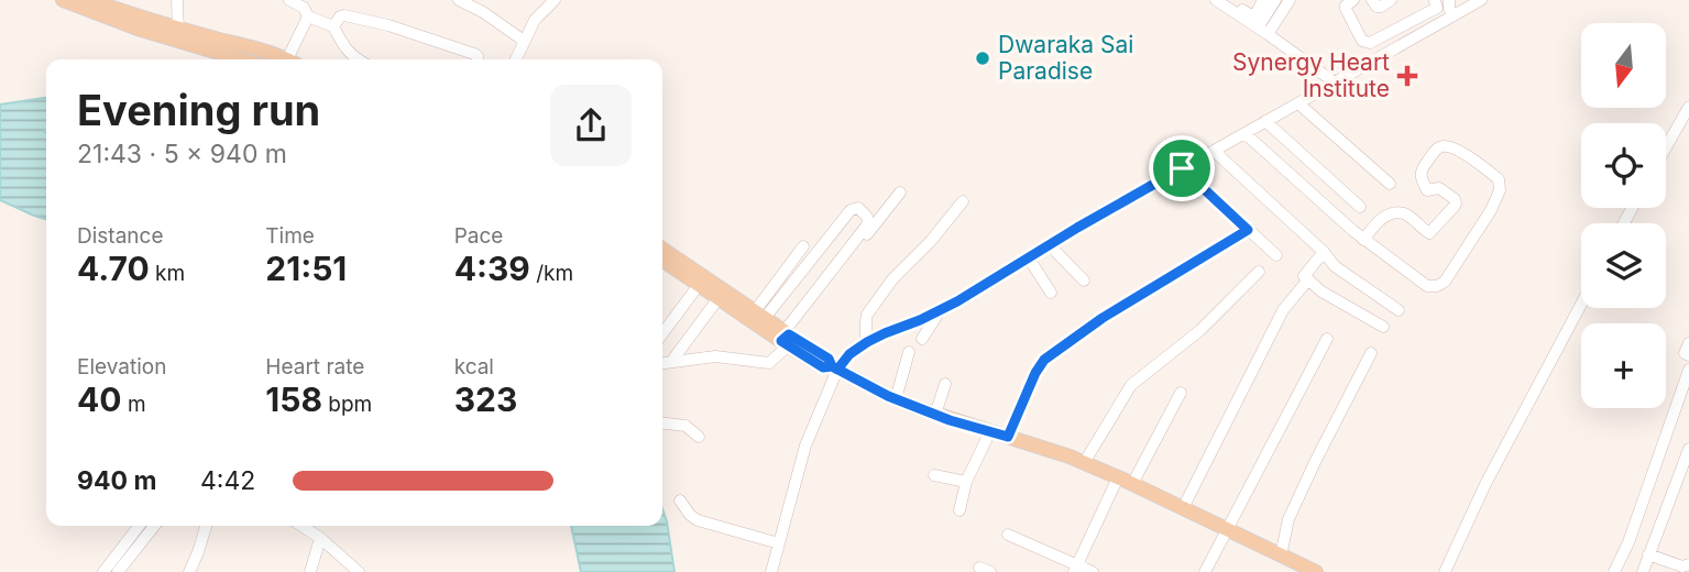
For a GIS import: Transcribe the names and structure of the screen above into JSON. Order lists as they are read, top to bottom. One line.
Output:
{"places":{"other":["Dwaraka Sai Paradise"],"health":["Synergy Heart Institute"]},"north":"bottom","page":{"map_buttons":"+","heading":["Evening run","21:43 · 5 × 940 m"],"stats":[["Distance","4.70 km"],["Time","21:51"],["Pace","4:39 /km"],["Elevation","40 m"],["Heart rate","158 bpm"],["kcal","323"]],"list":[{"name":"940 m","note":"4:42"}]}}
